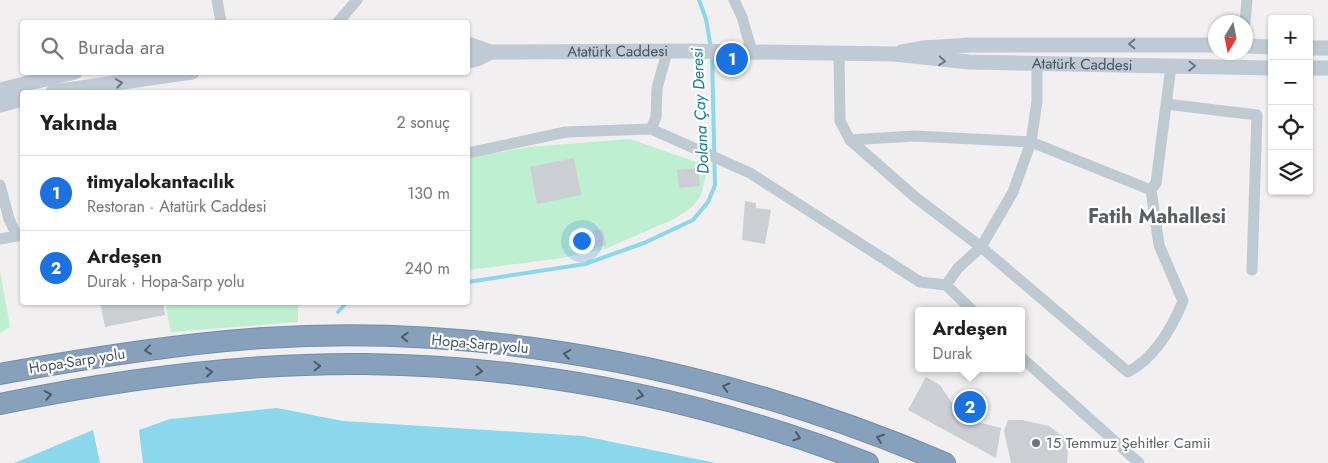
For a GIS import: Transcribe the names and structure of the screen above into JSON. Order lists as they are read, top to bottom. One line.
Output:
{"streets":{"highway":["Hopa-Sarp yolu"],"main road":["Atatürk Caddesi"]},"districts":["Fatih Mahallesi"],"water":["Dolana Çay Deresi"],"places":["15 Temmuz Şehitler Camii"],"north":"bottom","page":{"map_buttons":["+","−"],"search":"Burada ara","pins":["1","2"],"heading":["Yakında","2 sonuç"],"list":[{"mark":"1","name":"timyalokantacılık","note":"Restoran · Atatürk Caddesi","value":"130 m"},{"mark":"2","name":"Ardeşen","note":"Durak · Hopa-Sarp yolu","value":"240 m"}],"popup":["Ardeşen","Durak"]}}
